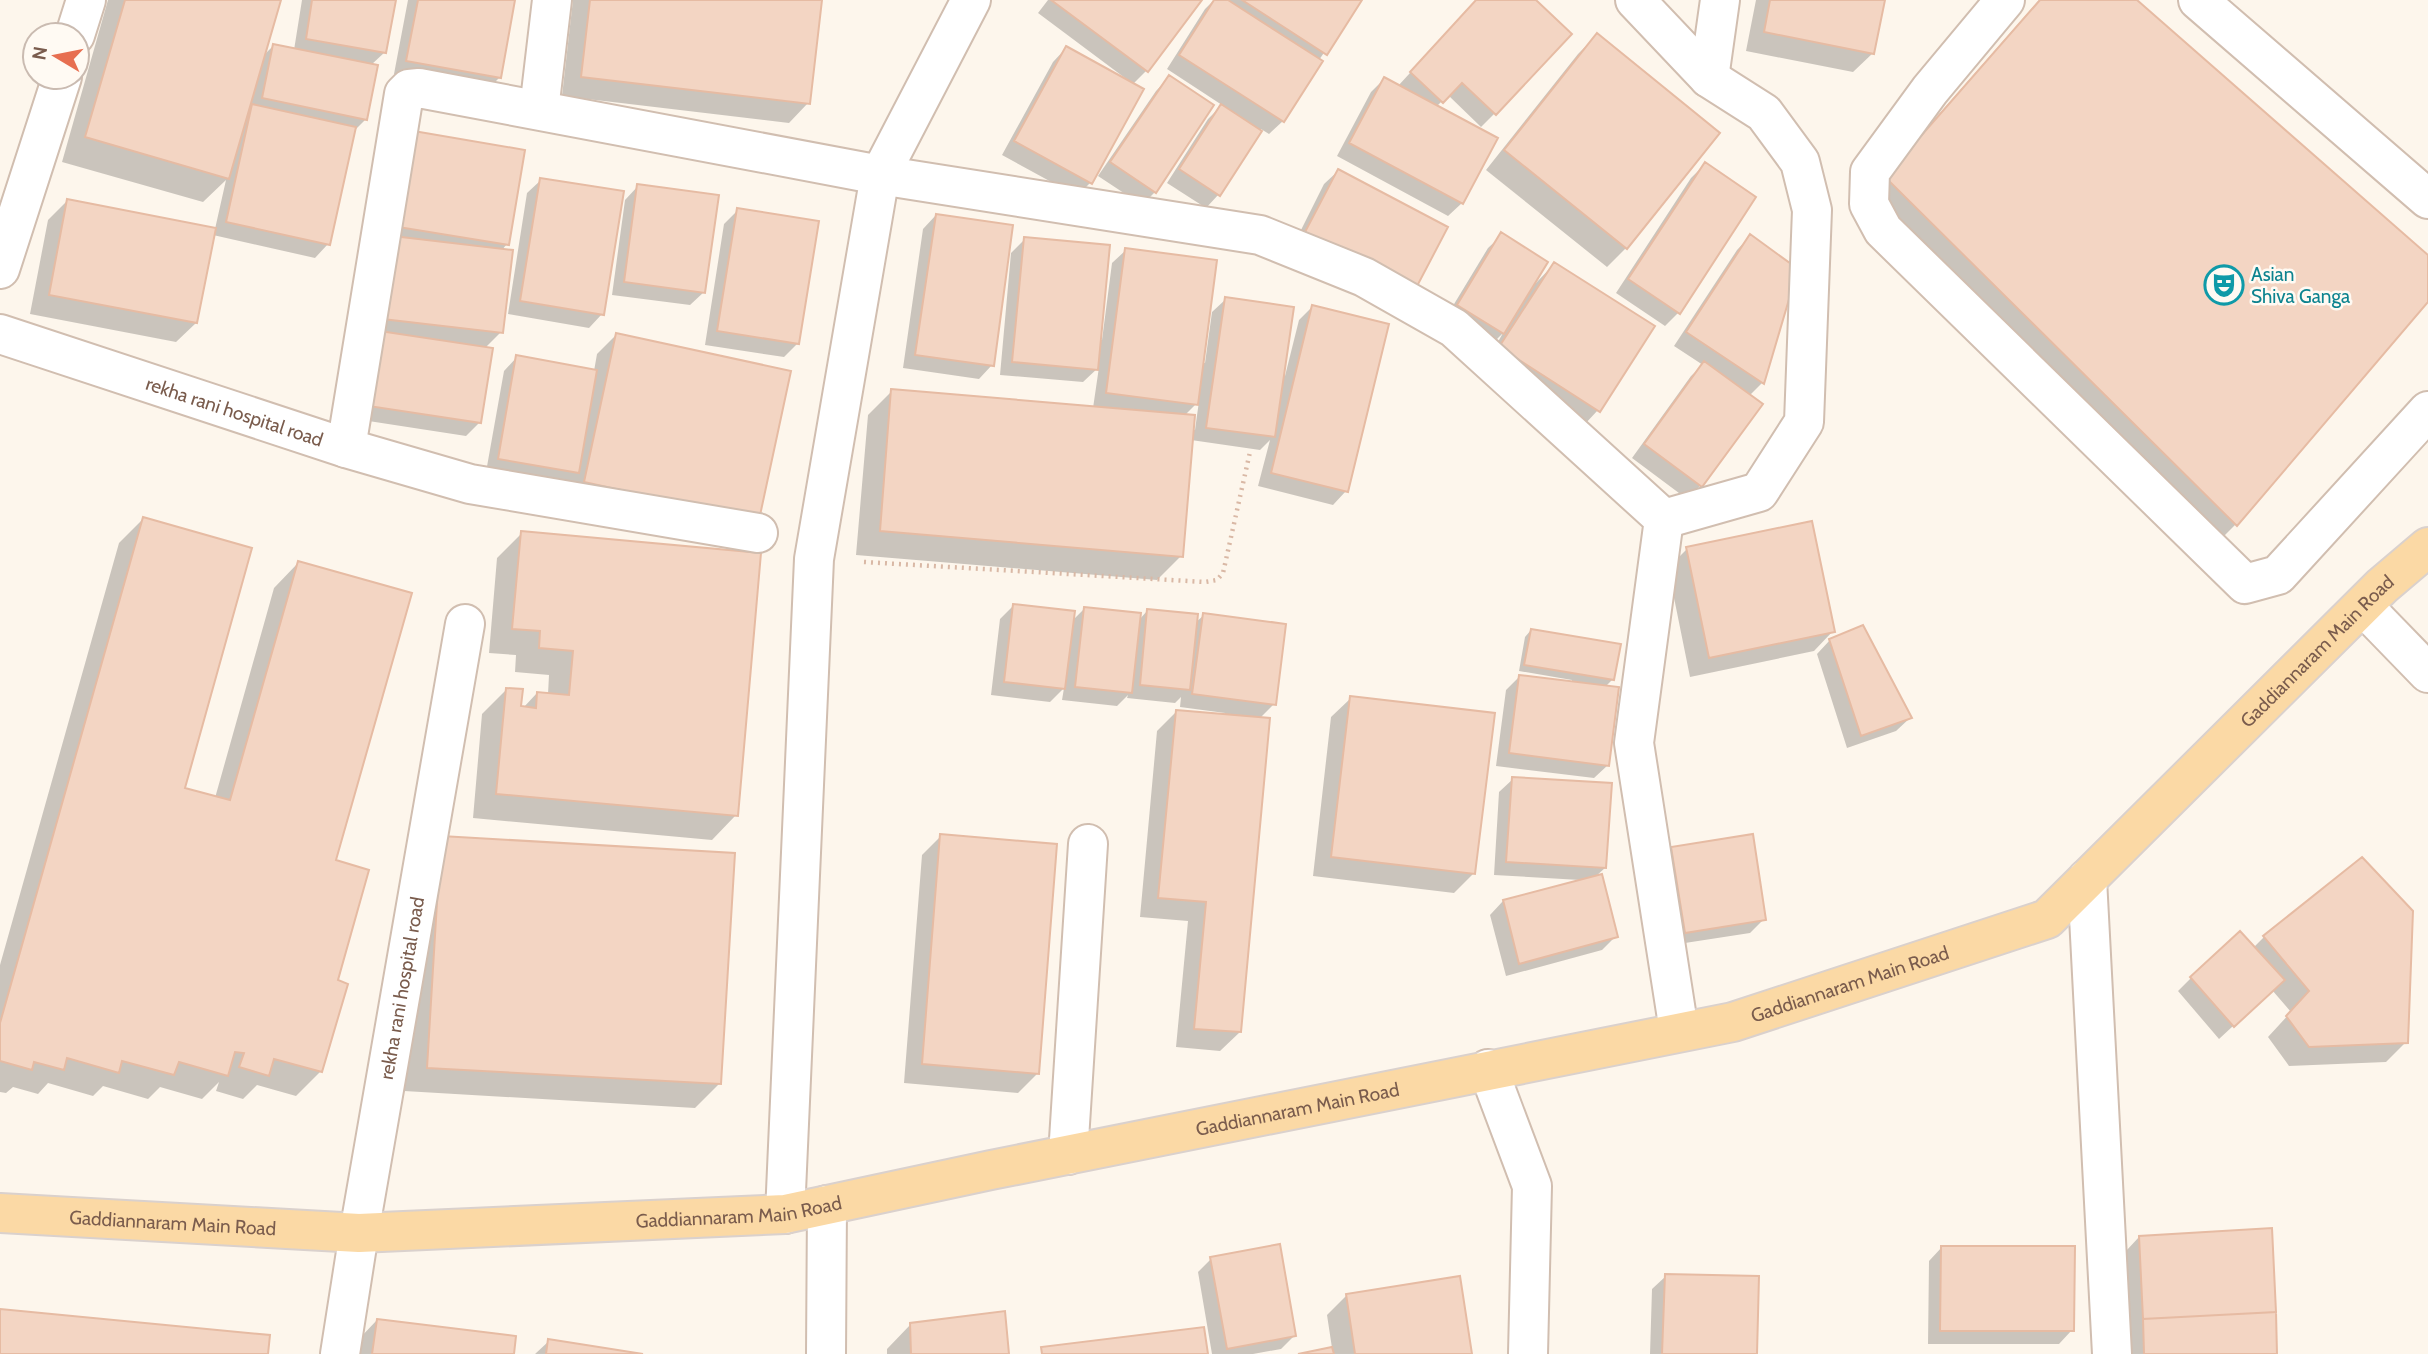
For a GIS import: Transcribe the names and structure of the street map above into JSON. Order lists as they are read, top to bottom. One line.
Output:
{"streets":{"main road":["Gaddiannaram Main Road"],"street":["rekha rani hospital road"]},"crossings":[["rekha rani hospital road","Gaddiannaram Main Road"]],"places":{"theatre":["Asian Shiva Ganga"]},"north":"left"}
